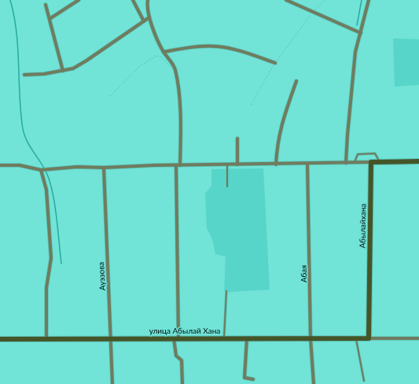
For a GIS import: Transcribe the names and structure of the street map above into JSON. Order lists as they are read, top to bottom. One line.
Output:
{"streets":{"main road":["Абылайхана","улица Абылай Хана"],"street":["Абая","Ауэзова"]},"crossings":[["Абылайхана","улица Абылай Хана"],["Абая","улица Абылай Хана"],["Ауэзова","улица Абылай Хана"]]}
